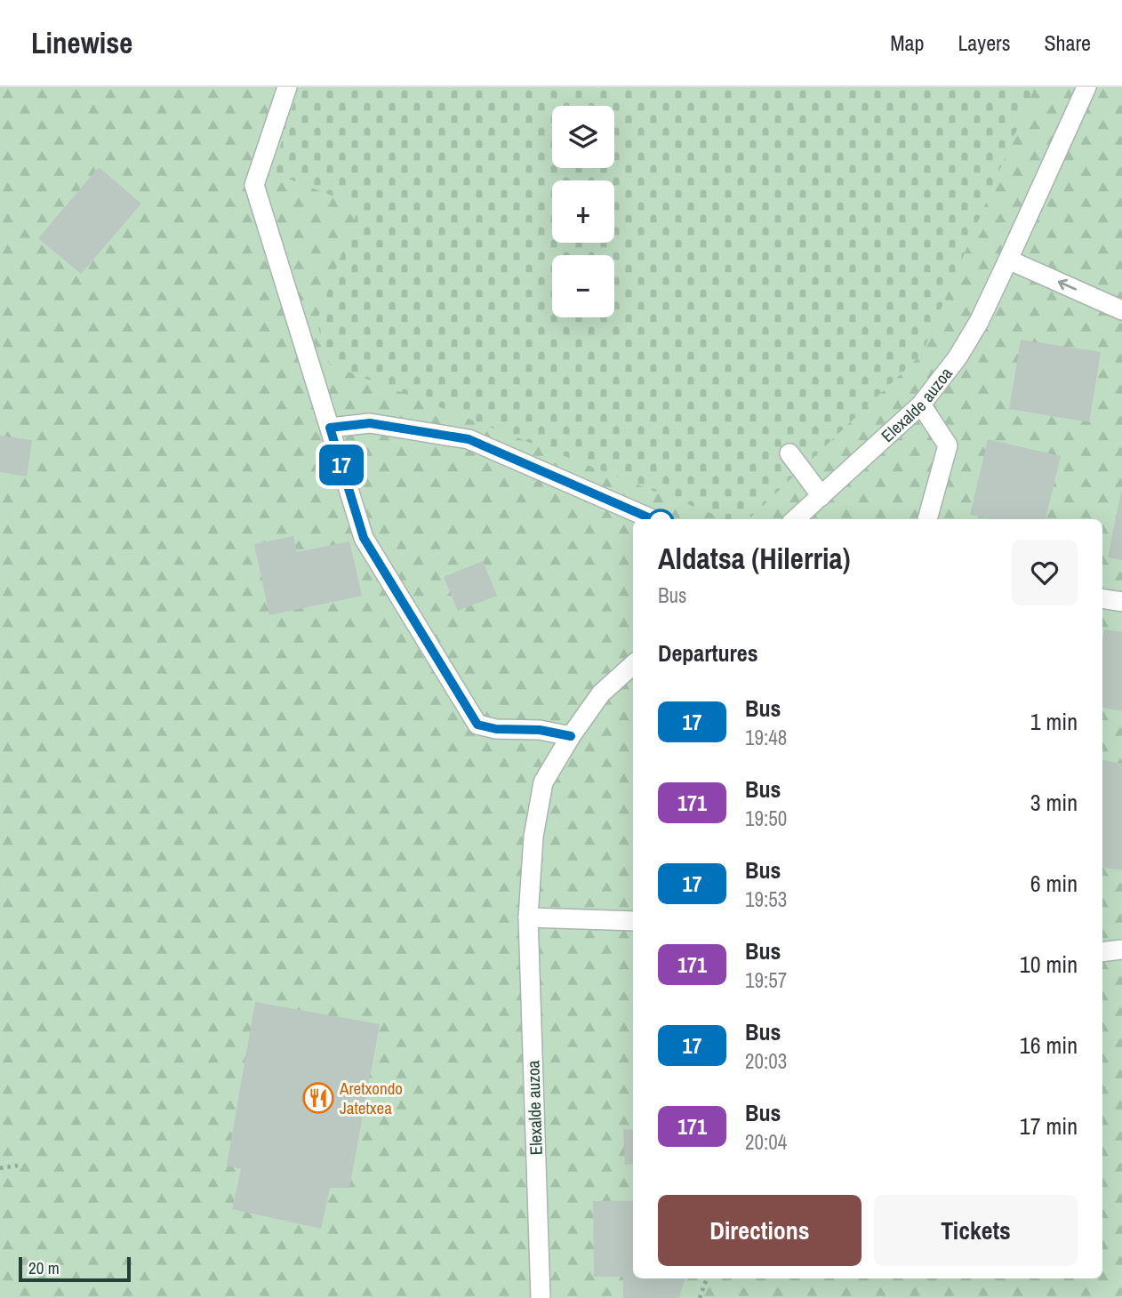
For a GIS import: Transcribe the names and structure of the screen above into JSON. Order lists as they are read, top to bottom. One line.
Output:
{"streets":{"street":["Elexalde auzoa"]},"places":{"restaurant":["Aretxondo Jatetxea"]},"lines":["bus line 17"],"scale_bar":"20 m","page":{"header":"Linewise","nav":["Map","Layers","Share"],"on_map":"17","map_buttons":["+","−"],"heading":[["Aldatsa (Hilerria)","Bus"],"Departures"],"list":[{"mark":"17","name":"Bus","note":"19:48","value":"1 min"},{"mark":"171","name":"Bus","note":"19:50","value":"3 min"},{"mark":"17","name":"Bus","note":"19:53","value":"6 min"},{"mark":"171","name":"Bus","note":"19:57","value":"10 min"},{"mark":"17","name":"Bus","note":"20:03","value":"16 min"},{"mark":"171","name":"Bus","note":"20:04","value":"17 min"}],"buttons":["Directions","Tickets"],"scale":"20 m"}}
